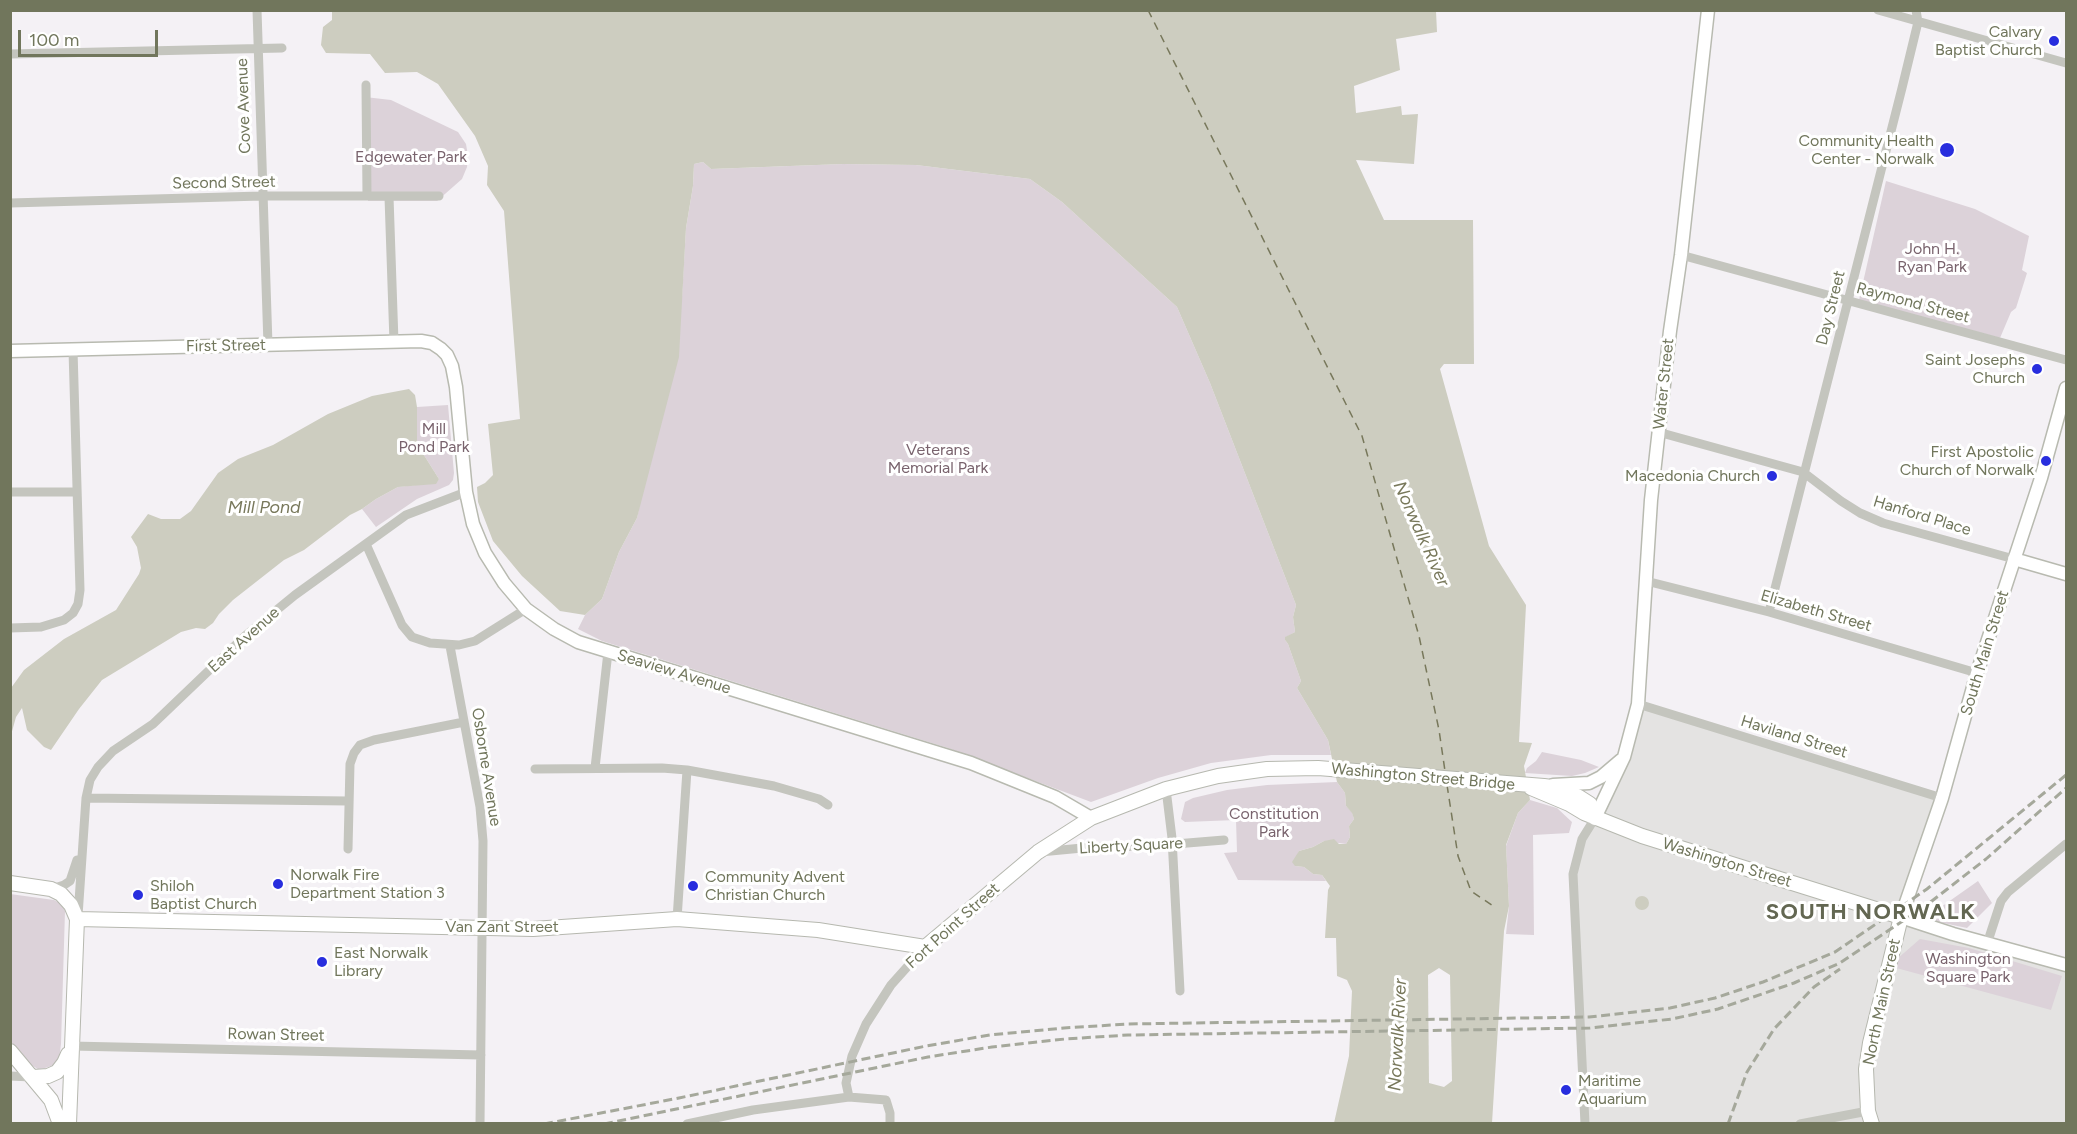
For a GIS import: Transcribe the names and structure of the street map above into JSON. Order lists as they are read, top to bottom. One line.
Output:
{"streets":{"main road":["First Street","Water Street","East Avenue","South Main Street","Seaview Avenue","Washington Street Bridge","Liberty Square","Washington Street","Fort Point Street","Van Zant Street","North Main Street"],"street":["Cove Avenue","Second Street","Raymond Street","Day Street","Hanford Place","Elizabeth Street","Haviland Street","Osborne Avenue","Rowan Street"]},"crossings":[["Cove Avenue","Second Street"],["Cove Avenue","First Street"],["Raymond Street","Day Street"],["Raymond Street","Water Street"],["Day Street","Hanford Place"],["Day Street","Elizabeth Street"],["First Street","Seaview Avenue"],["Water Street","Hanford Place"],["Water Street","Elizabeth Street"],["Water Street","Haviland Street"],["Water Street","Washington Street"],["Hanford Place","South Main Street"],["Elizabeth Street","South Main Street"],["East Avenue","Seaview Avenue"],["East Avenue","Van Zant Street"],["East Avenue","Rowan Street"],["South Main Street","Haviland Street"],["South Main Street","Washington Street"],["South Main Street","North Main Street"],["Seaview Avenue","Liberty Square"],["Seaview Avenue","Fort Point Street"],["Osborne Avenue","Van Zant Street"],["Osborne Avenue","Rowan Street"],["Washington Street Bridge","Liberty Square"],["Washington Street Bridge","Washington Street"],["Liberty Square","Fort Point Street"],["Washington Street","North Main Street"],["Fort Point Street","Van Zant Street"]],"districts":["SOUTH NORWALK"],"water":["Mill Pond","Norwalk River"],"parks":["Edgewater Park","John H. Ryan Park","Mill Pond Park","Veterans Memorial Park","Constitution Park","Washington Square Park"],"places":["Calvary Baptist Church","Community Health Center - Norwalk","Saint Josephs Church","First Apostolic Church of Norwalk","Macedonia Church","Norwalk Fire Department Station 3","Community Advent Christian Church","Shiloh Baptist Church","East Norwalk Library","Maritime Aquarium"],"scale_bar":"100 m"}
